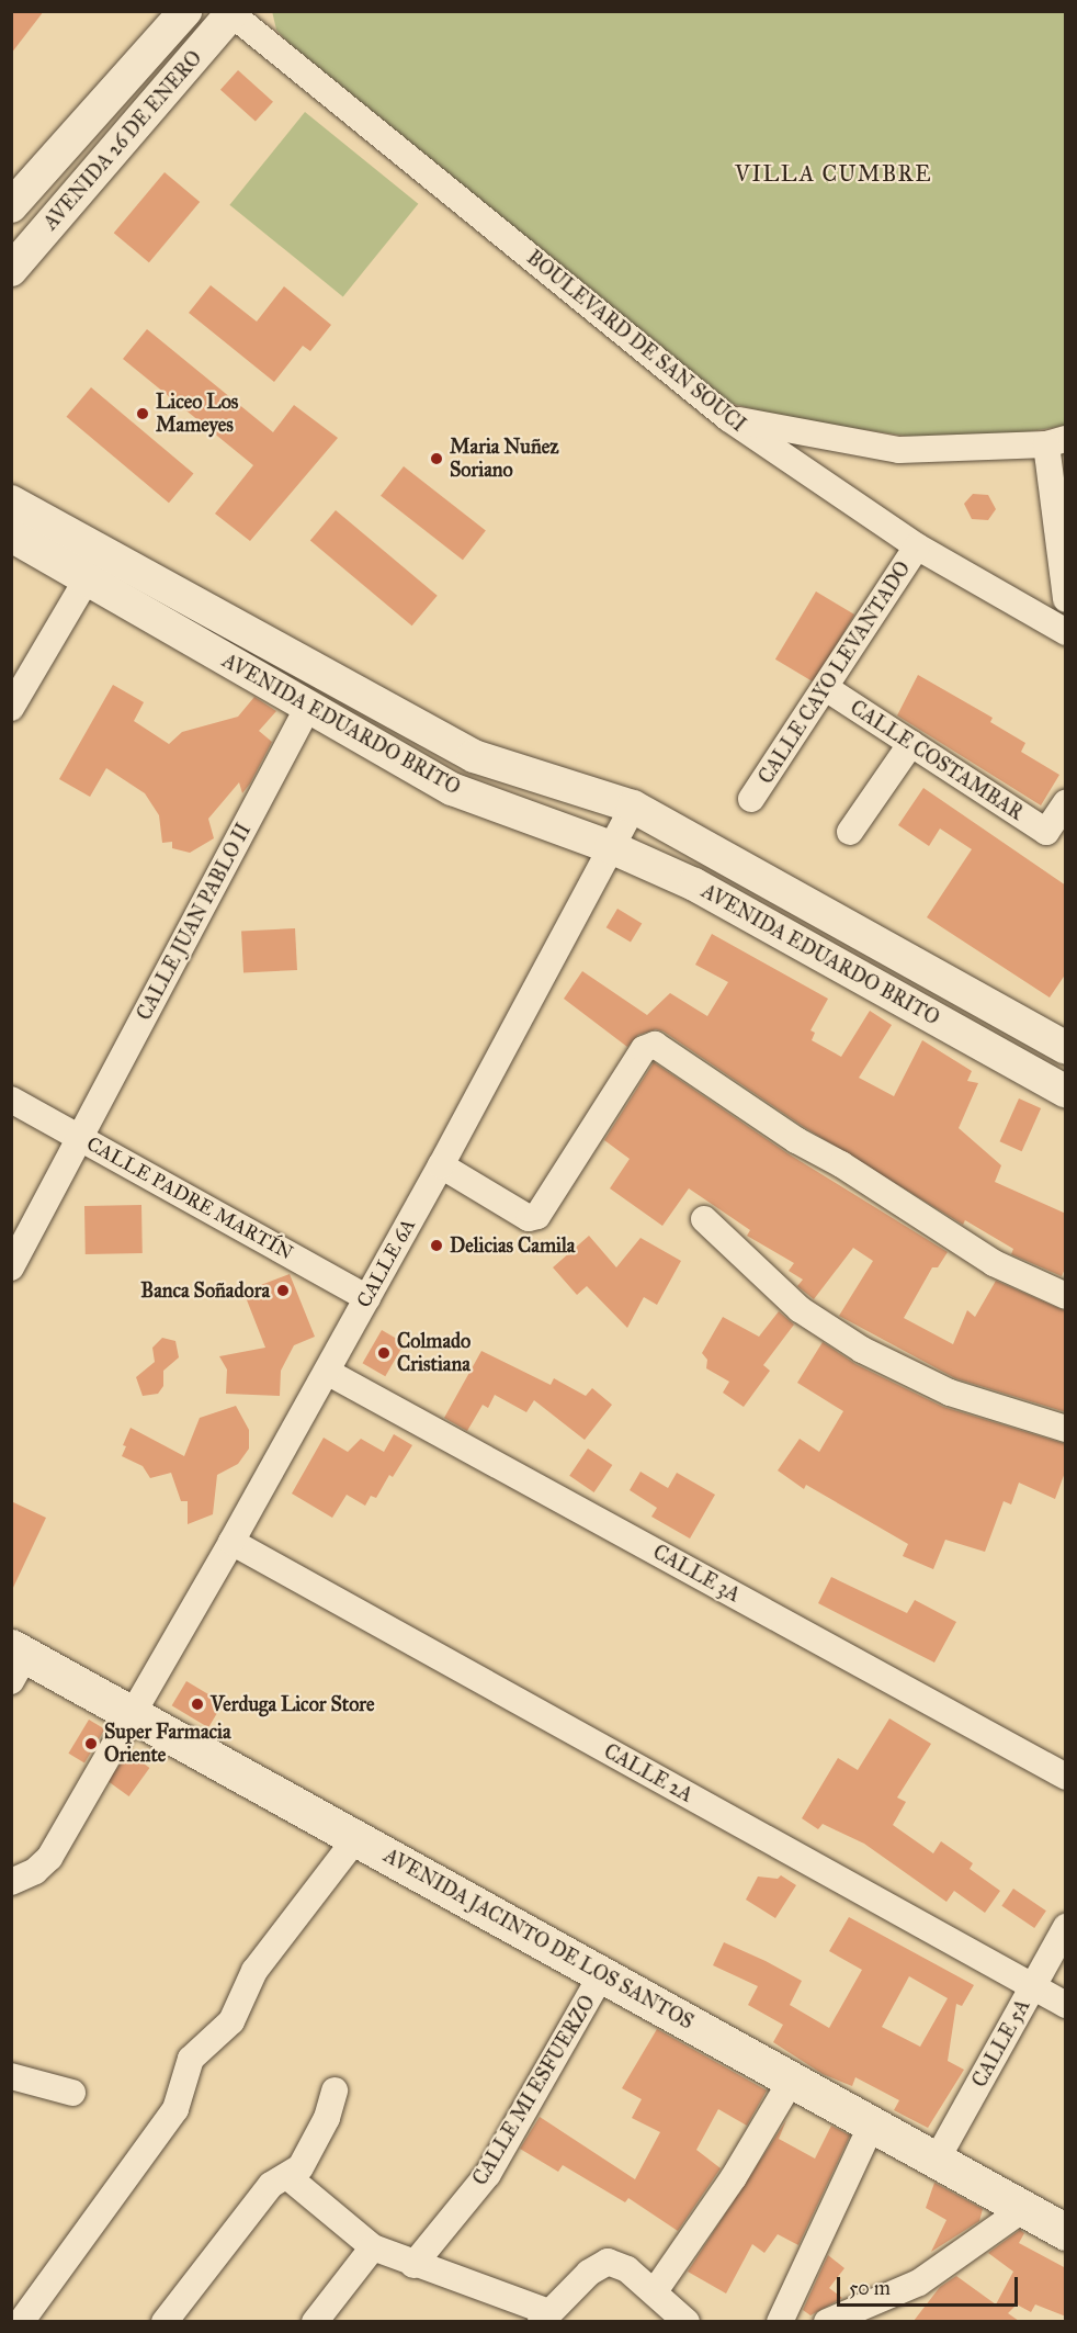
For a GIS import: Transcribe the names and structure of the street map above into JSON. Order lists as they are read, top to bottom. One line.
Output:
{"streets":{"main road":["AVENIDA JACINTO DE LOS SANTOS"],"street":["AVENIDA 26 DE ENERO","BOULEVARD DE SAN SOUCI","CALLE CAYO LEVANTADO","AVENIDA EDUARDO BRITO","CALLE COSTAMBAR","CALLE JUAN PABLO II","CALLE PADRE MARTÍN","CALLE 6A","CALLE 3A","CALLE 2A","CALLE 5A","CALLE MI ESFUERZO"]},"crossings":[["AVENIDA 26 DE ENERO","BOULEVARD DE SAN SOUCI"],["BOULEVARD DE SAN SOUCI","CALLE CAYO LEVANTADO"],["CALLE CAYO LEVANTADO","CALLE COSTAMBAR"],["AVENIDA EDUARDO BRITO","CALLE JUAN PABLO II"],["AVENIDA EDUARDO BRITO","CALLE 6A"],["CALLE JUAN PABLO II","CALLE PADRE MARTÍN"],["CALLE PADRE MARTÍN","CALLE 6A"],["CALLE 6A","CALLE 3A"],["CALLE 6A","CALLE 2A"],["CALLE 6A","AVENIDA JACINTO DE LOS SANTOS"],["CALLE 2A","CALLE 5A"],["AVENIDA JACINTO DE LOS SANTOS","CALLE 5A"],["AVENIDA JACINTO DE LOS SANTOS","CALLE MI ESFUERZO"]],"districts":["VILLA CUMBRE"],"places":["Liceo Los Mameyes","Maria Nuñez Soriano","Delicias Camila","Banca Soñadora","Colmado Cristiana","Verduga Licor Store","Super Farmacia Oriente"],"scale_bar":"50 m"}
